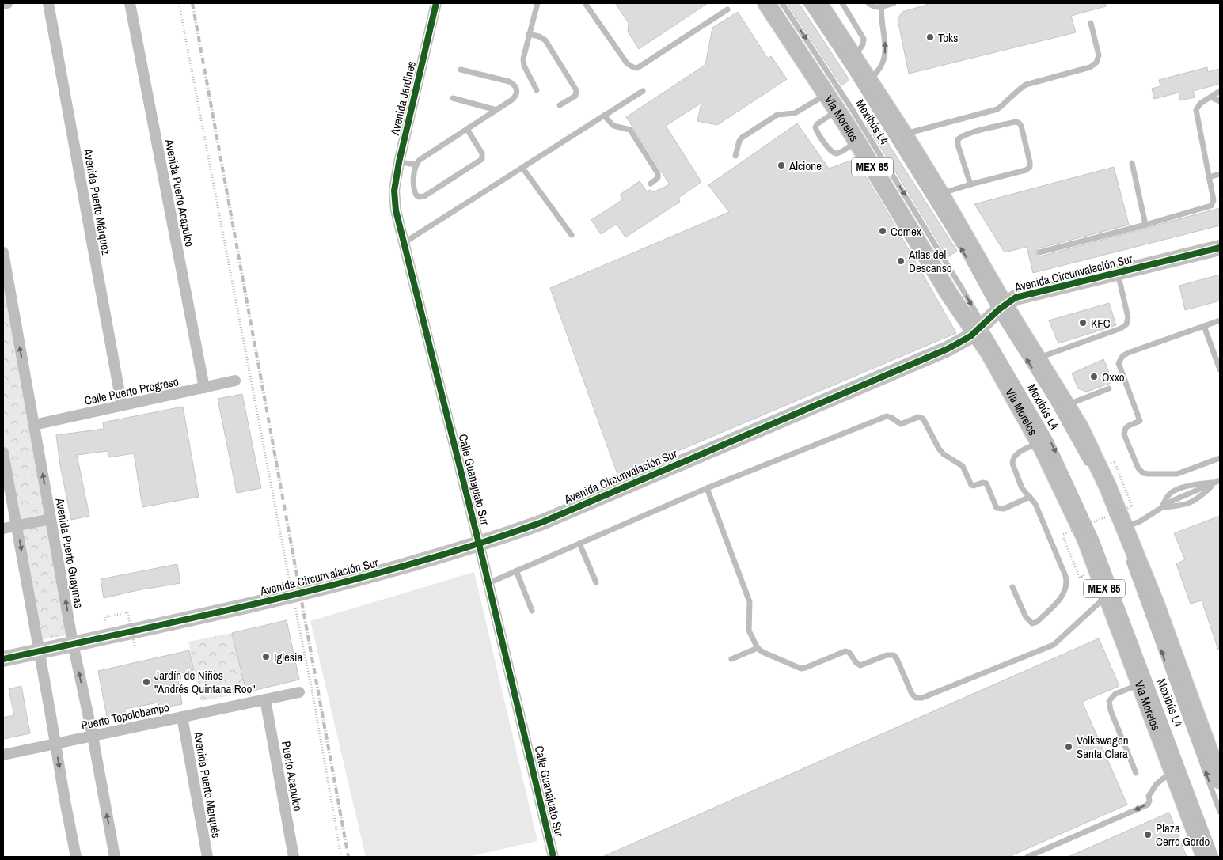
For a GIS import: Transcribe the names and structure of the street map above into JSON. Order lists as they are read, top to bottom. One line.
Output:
{"streets":{"main road":["Vía Morelos","MEX 85"],"street":["Avenida Jardines","Avenida Puerto Acapulco","Avenida Puerto Márquez","Avenida Circunvalación Sur","Calle Puerto Progreso","Calle Guanajuato Sur","Avenida Puerto Guaymas","Puerto Topolobampo","Puerto Acapulco","Avenida Puerto Marqués"],"lane":["Mexibús L4"]},"crossings":[["Avenida Jardines","Calle Guanajuato Sur"],["Vía Morelos","Mexibús L4"],["Vía Morelos","Avenida Circunvalación Sur"],["Mexibús L4","Avenida Circunvalación Sur"],["Avenida Puerto Acapulco","Calle Puerto Progreso"],["Avenida Puerto Márquez","Calle Puerto Progreso"],["Avenida Circunvalación Sur","Calle Guanajuato Sur"],["Avenida Circunvalación Sur","Avenida Puerto Guaymas"],["Calle Puerto Progreso","Avenida Puerto Guaymas"],["Avenida Puerto Guaymas","Puerto Topolobampo"],["Puerto Topolobampo","Puerto Acapulco"],["Puerto Topolobampo","Avenida Puerto Marqués"]],"places":["Toks","Alcione","Comex","Atlas del Descanso","KFC","Oxxo","Iglesia","Jardín de Niños \"Andrés Quintana Roo\"","Volkswagen Santa Clara","Plaza Cerro Gordo"]}
